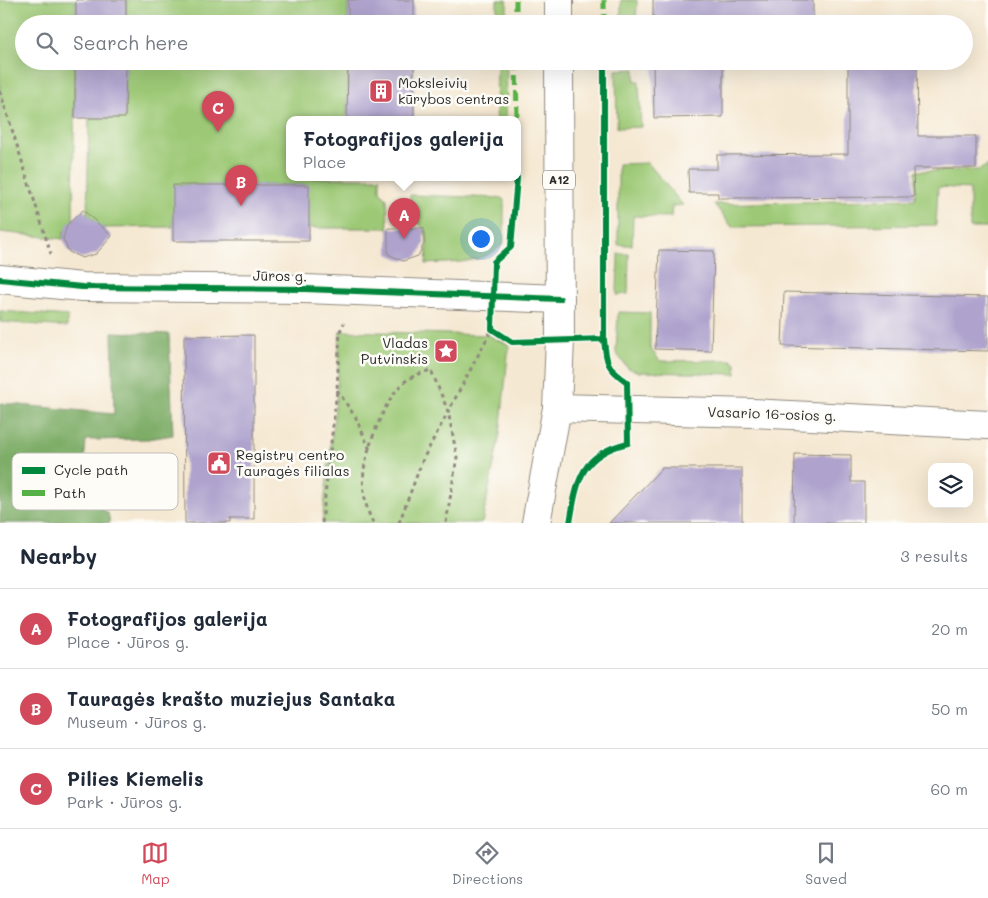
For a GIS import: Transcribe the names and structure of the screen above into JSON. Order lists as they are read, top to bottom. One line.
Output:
{"streets":{"main road":["A12","Jūros g.","Vasario 16-osios g."]},"crossings":[["A12","Jūros g."],["A12","Vasario 16-osios g."]],"places":{"building":["Moksleivių kūrybos centras"],"place":["Vladas Putvinskis"],"public building":["Registrų centro Tauragės filialas"]},"legend":["Cycle path","Path"],"page":{"search":"Search here","pins":["C","B","A"],"popup":["Fotografijos galerija","Place"],"heading":["Nearby","3 results"],"list":[{"mark":"A","name":"Fotografijos galerija","note":"Place · Jūros g.","value":"20 m"},{"mark":"B","name":"Tauragės krašto muziejus Santaka","note":"Museum · Jūros g.","value":"50 m"},{"mark":"C","name":"Pilies Kiemelis","note":"Park · Jūros g.","value":"60 m"}],"nav":["Map","Directions","Saved"]}}
